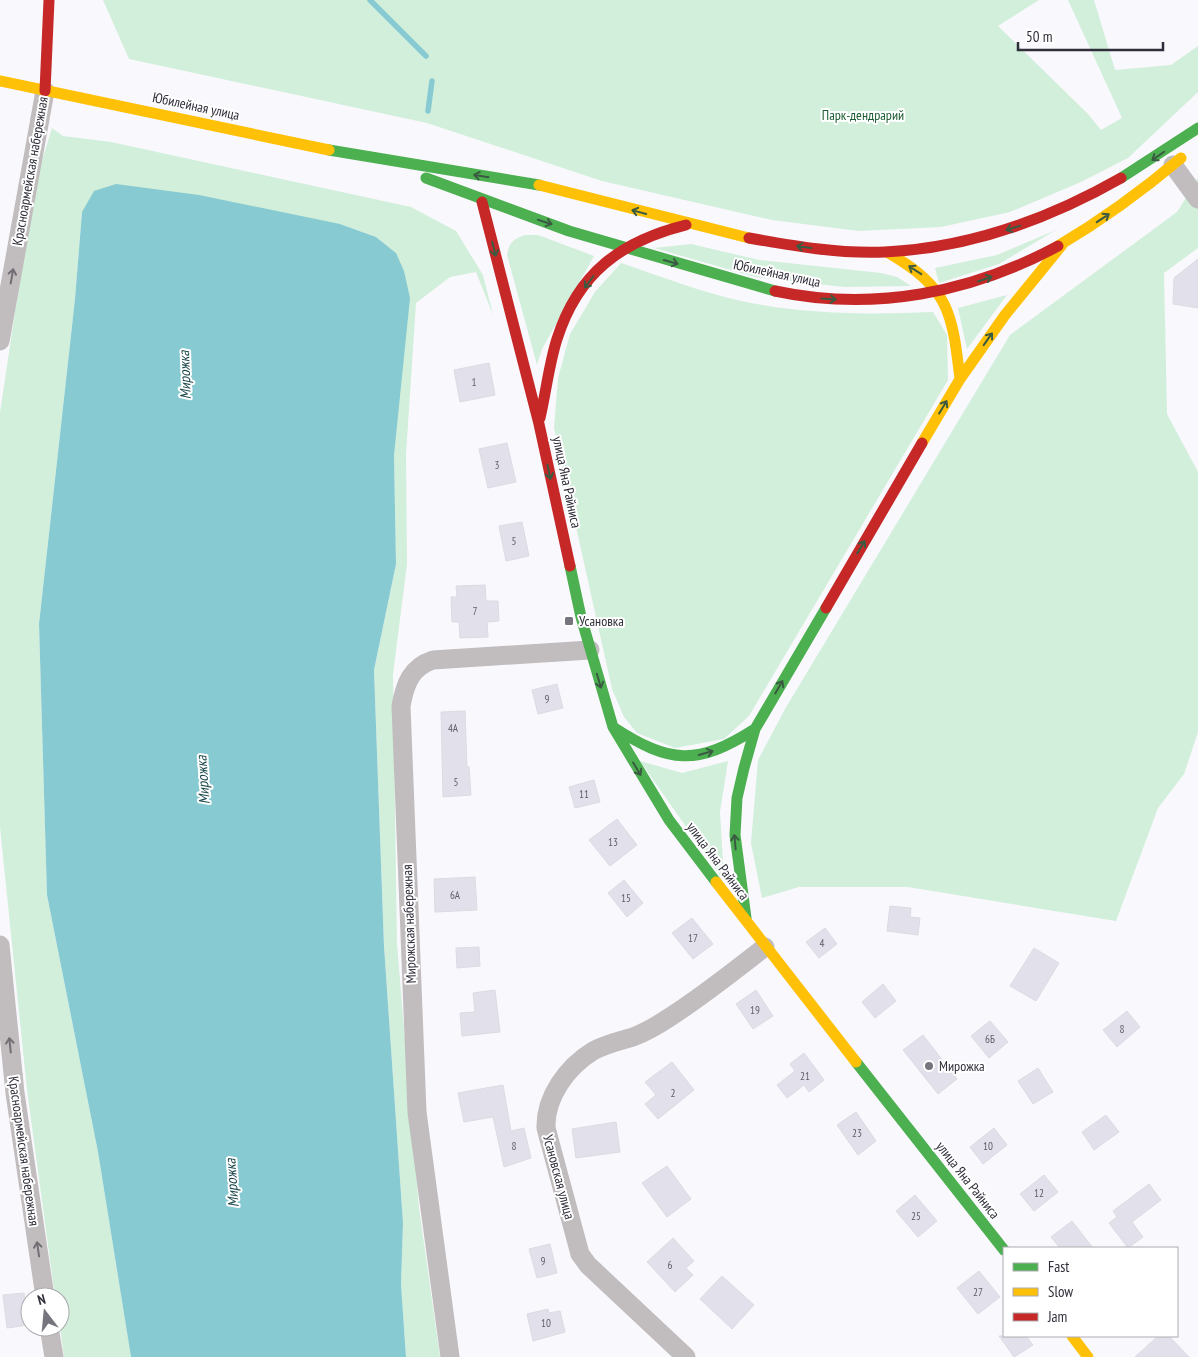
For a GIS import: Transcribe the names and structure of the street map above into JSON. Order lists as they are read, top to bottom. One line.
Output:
{"streets":{"street":["Юбилейная улица","Красноармейская набережная","улица Яна Райниса","Мирожская набережная","Усановская улица"]},"crossings":[["Юбилейная улица","Красноармейская набережная"],["Юбилейная улица","улица Яна Райниса"],["улица Яна Райниса","Мирожская набережная"],["улица Яна Райниса","Усановская улица"]],"one_way":["Красноармейская набережная","улица Яна Райниса"],"water":["Мирожка"],"parks":["Парк-дендрарий"],"places":{"transit":["Усановка"],"other":["Мирожка"]},"house_numbers":["1","3","5","7","9","4А","5","11","13","6А","15","17","4","19","8","6Б","21","2","23","8","10","12","25","9","6","27","10"],"legend":["Fast","Slow","Jam"],"scale_bar":"50 m","north":"top"}
